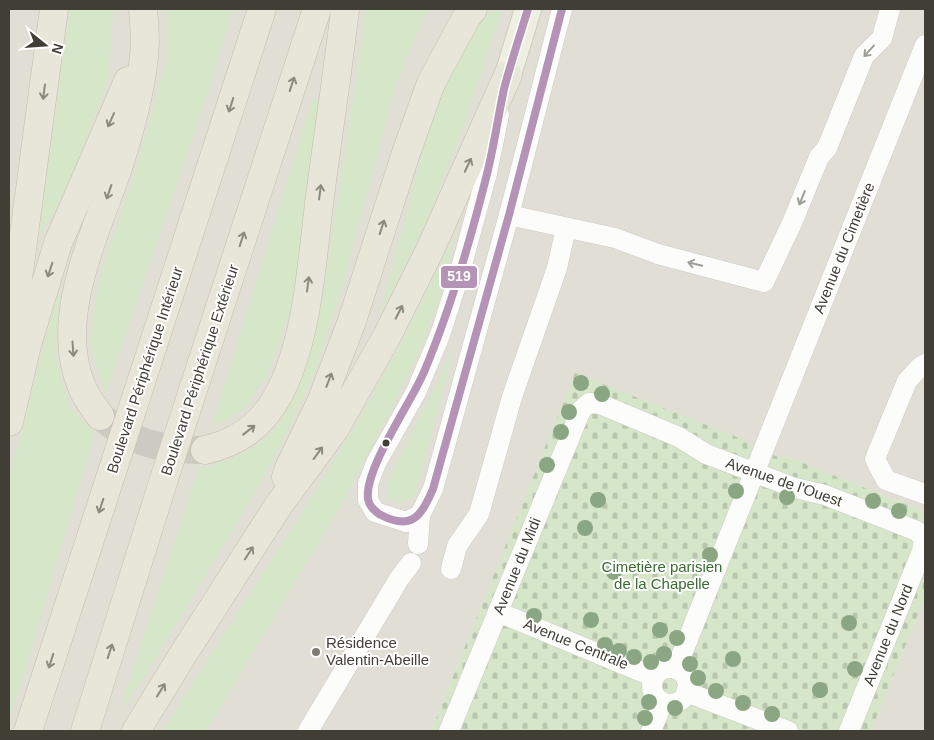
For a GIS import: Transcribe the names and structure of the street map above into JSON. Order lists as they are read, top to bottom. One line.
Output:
{"streets":{"highway":["Boulevard Périphérique Intérieur","Boulevard Périphérique Extérieur"],"street":["Avenue du Cimetière","Avenue de l'Ouest","Avenue du Midi","Avenue du Nord","Avenue Centrale"]},"crossings":[["Avenue du Cimetière","Avenue de l'Ouest"],["Avenue du Cimetière","Avenue Centrale"],["Avenue de l'Ouest","Avenue du Midi"],["Avenue de l'Ouest","Avenue du Nord"],["Avenue du Midi","Avenue Centrale"]],"parks":["Cimetière parisien de la Chapelle"],"places":["Résidence Valentin-Abeille"],"lines":["transit line 519"],"north":"right"}
